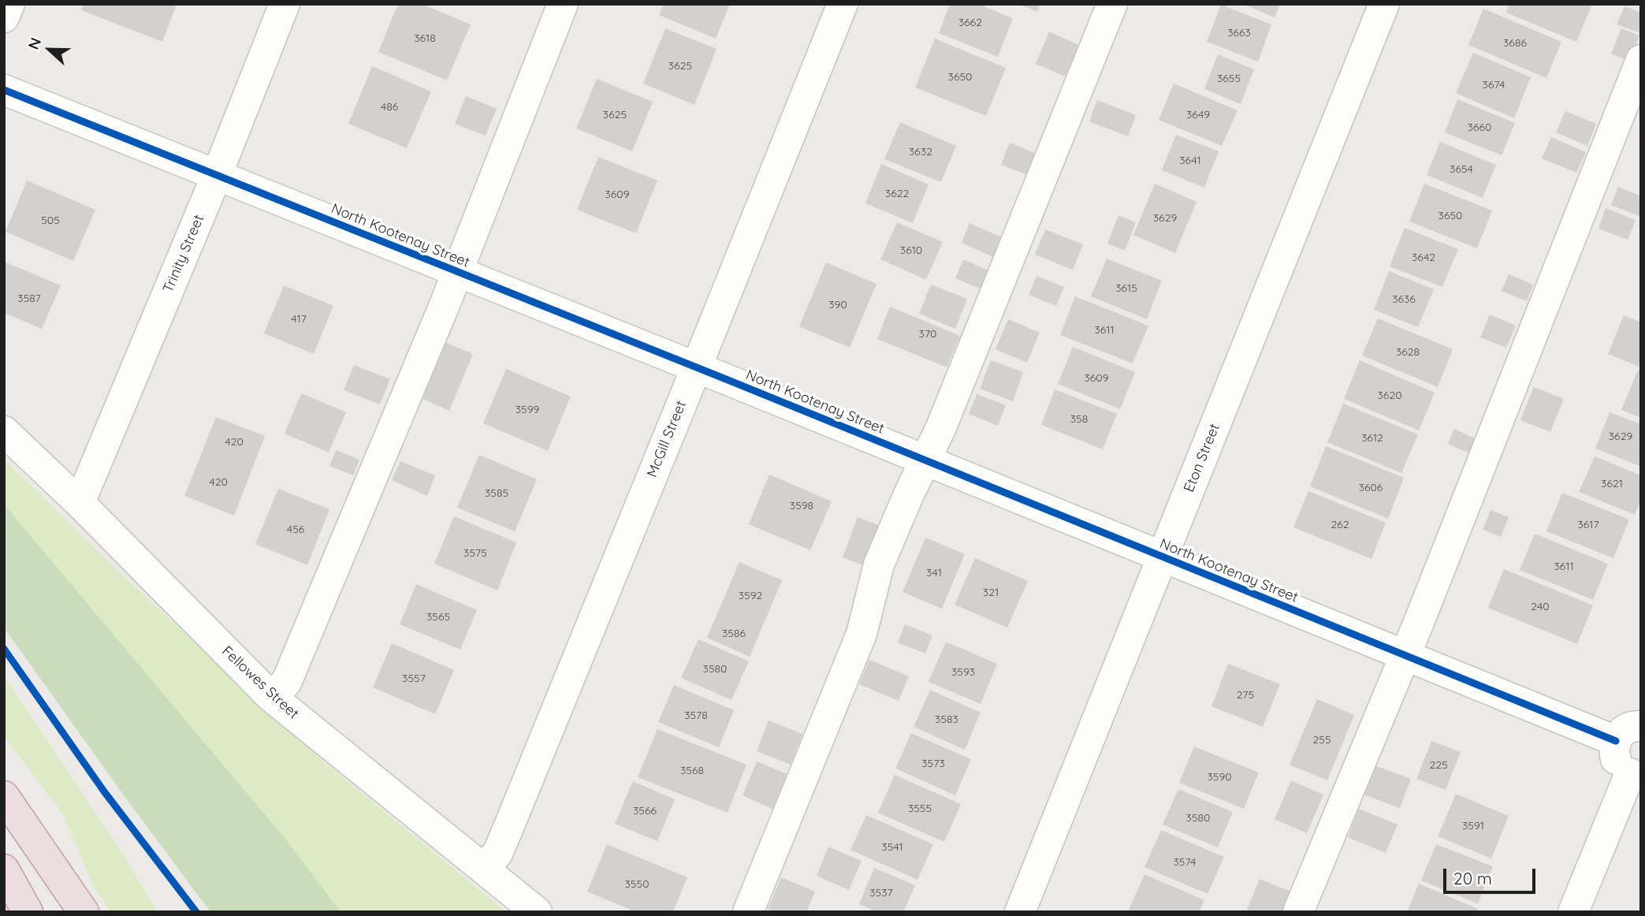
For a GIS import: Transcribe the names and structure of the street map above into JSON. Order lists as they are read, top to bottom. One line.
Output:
{"streets":{"street":["North Kootenay Street","Trinity Street","McGill Street","Eton Street","Fellowes Street"]},"crossings":[["North Kootenay Street","Trinity Street"],["North Kootenay Street","McGill Street"],["North Kootenay Street","Eton Street"],["Trinity Street","Fellowes Street"],["McGill Street","Fellowes Street"]],"house_numbers":["3662","3663","3618","3686","3625","3650","3655","3674","486","3625","3649","3660","3632","3641","3654","3622","3609","3650","3629","505","3610","3642","3615","3587","3636","390","417","3611","370","3628","3609","3620","3599","358","3629","3612","420","420","3621","3606","3585","3598","262","3617","456","3575","3611","341","321","3592","240","3565","3586","3580","3593","3557","275","3578","3583","255","3573","225","3568","3590","3555","3566","3580","3591","3541","3574","3550","3537"],"scale_bar":"20 m","north":"left"}
